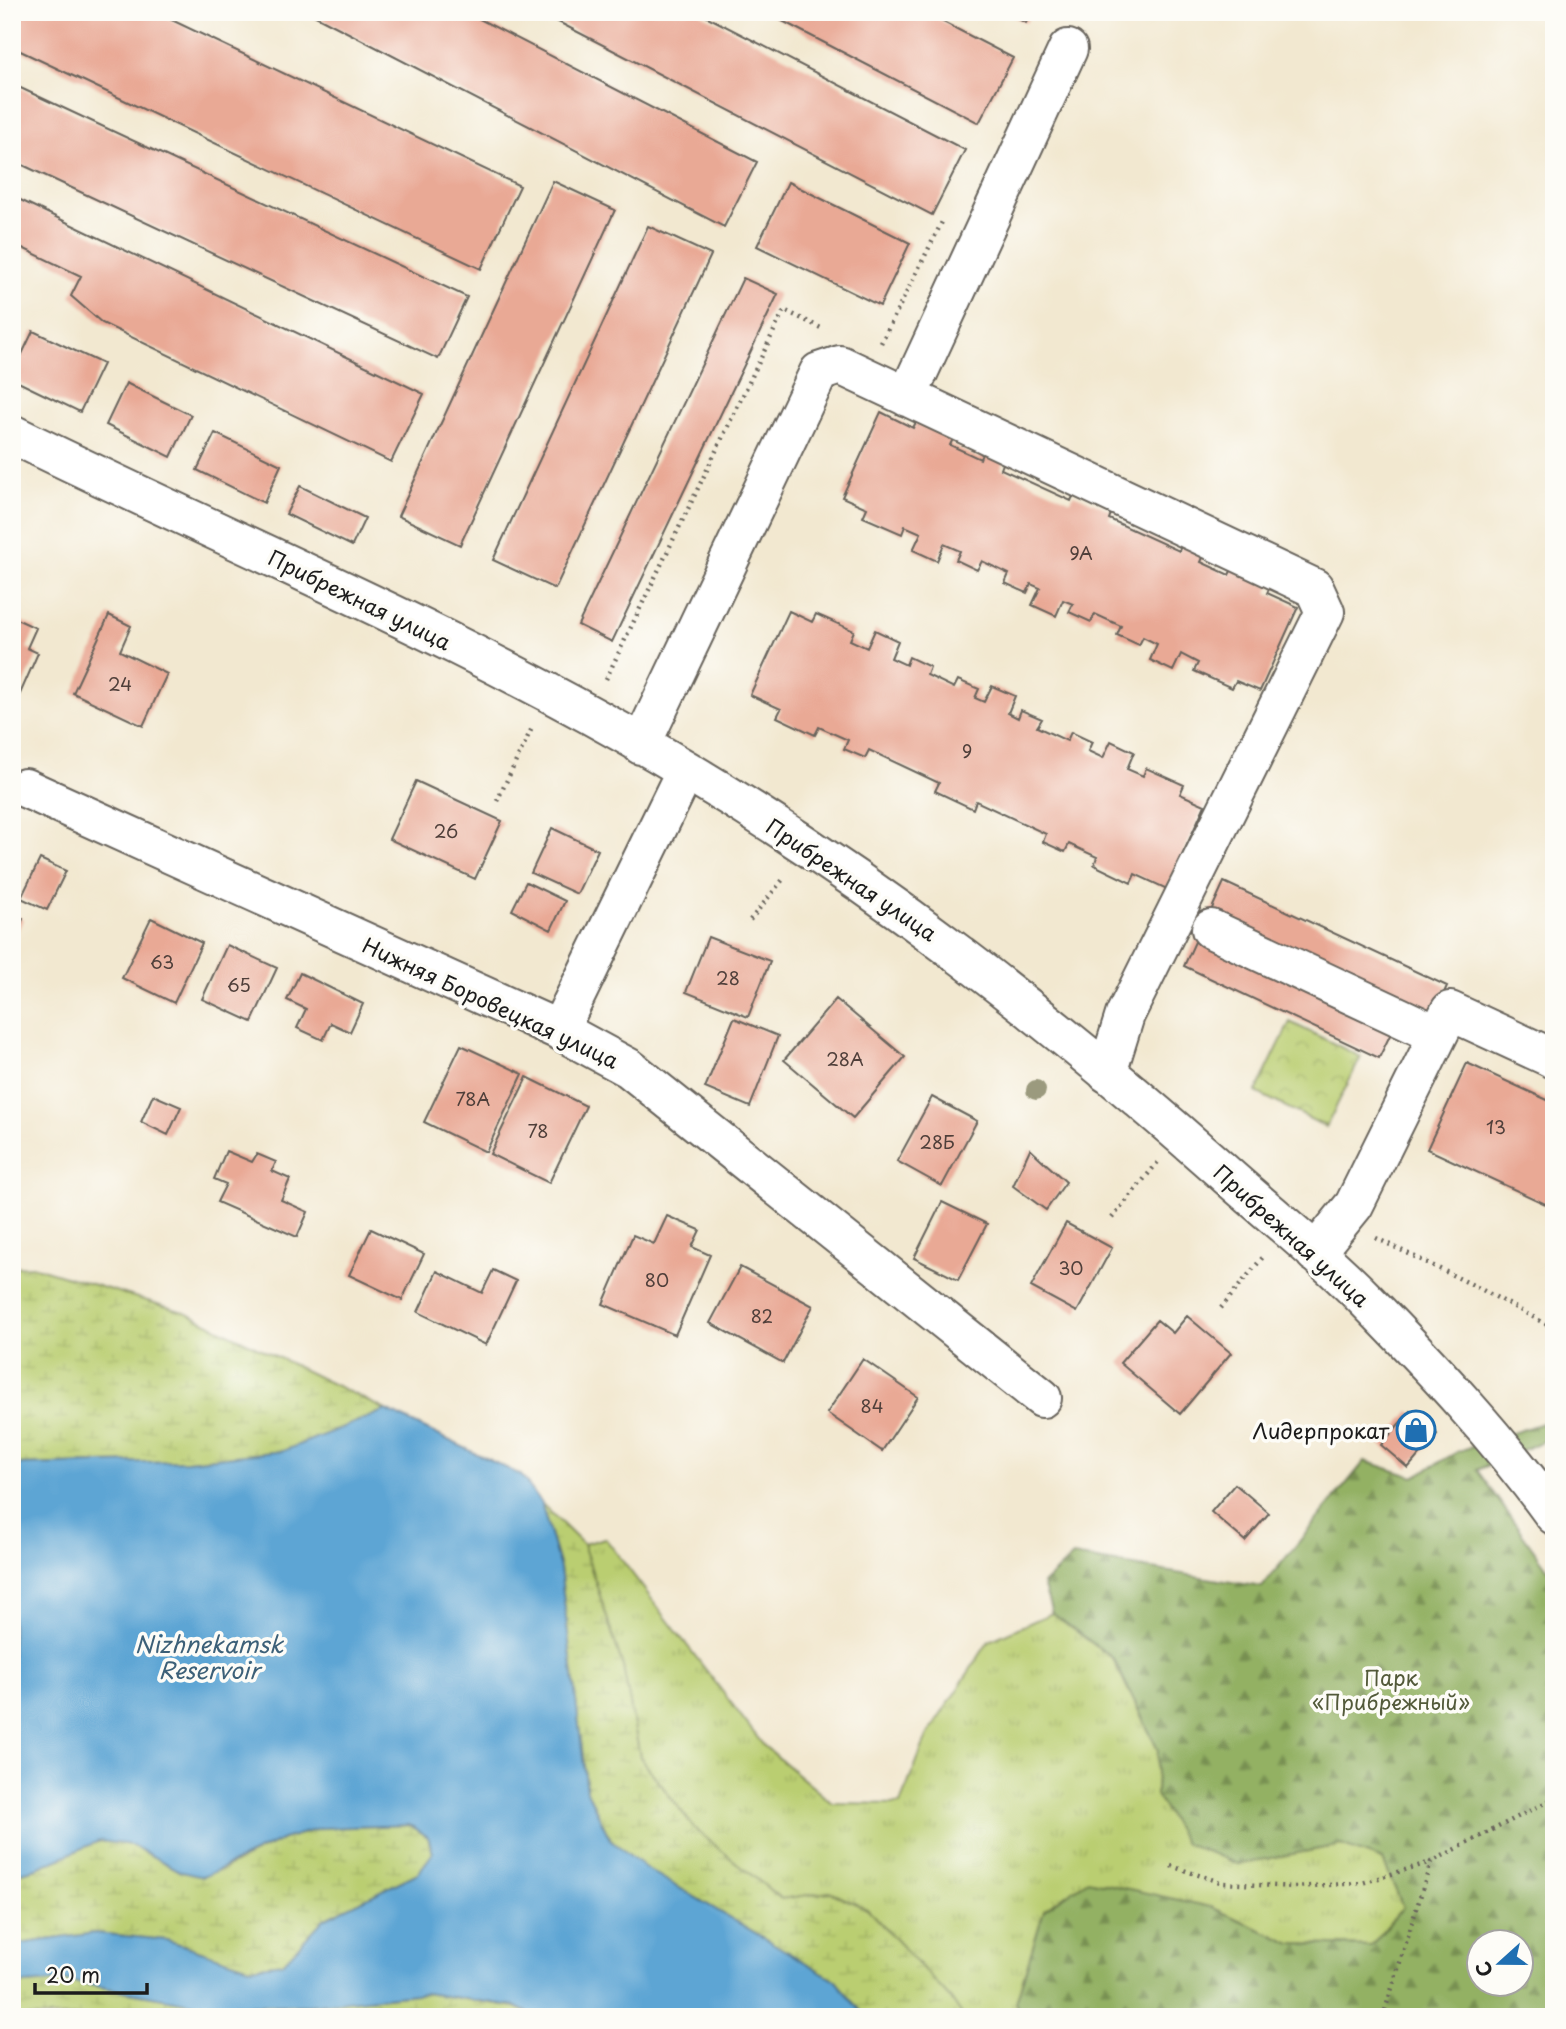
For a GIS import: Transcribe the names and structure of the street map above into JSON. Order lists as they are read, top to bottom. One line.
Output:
{"streets":{"street":["Прибрежная улица","Нижняя Боровецкая улица"]},"water":["Nizhnekamsk Reservoir"],"parks":["Парк «Прибрежный»"],"places":{"shop":["Лидерпрокат"]},"house_numbers":["9А","24","9","26","63","28","65","28А","78А","13","78","28Б","30","80","82","84"],"scale_bar":"20 m","north":"left"}
